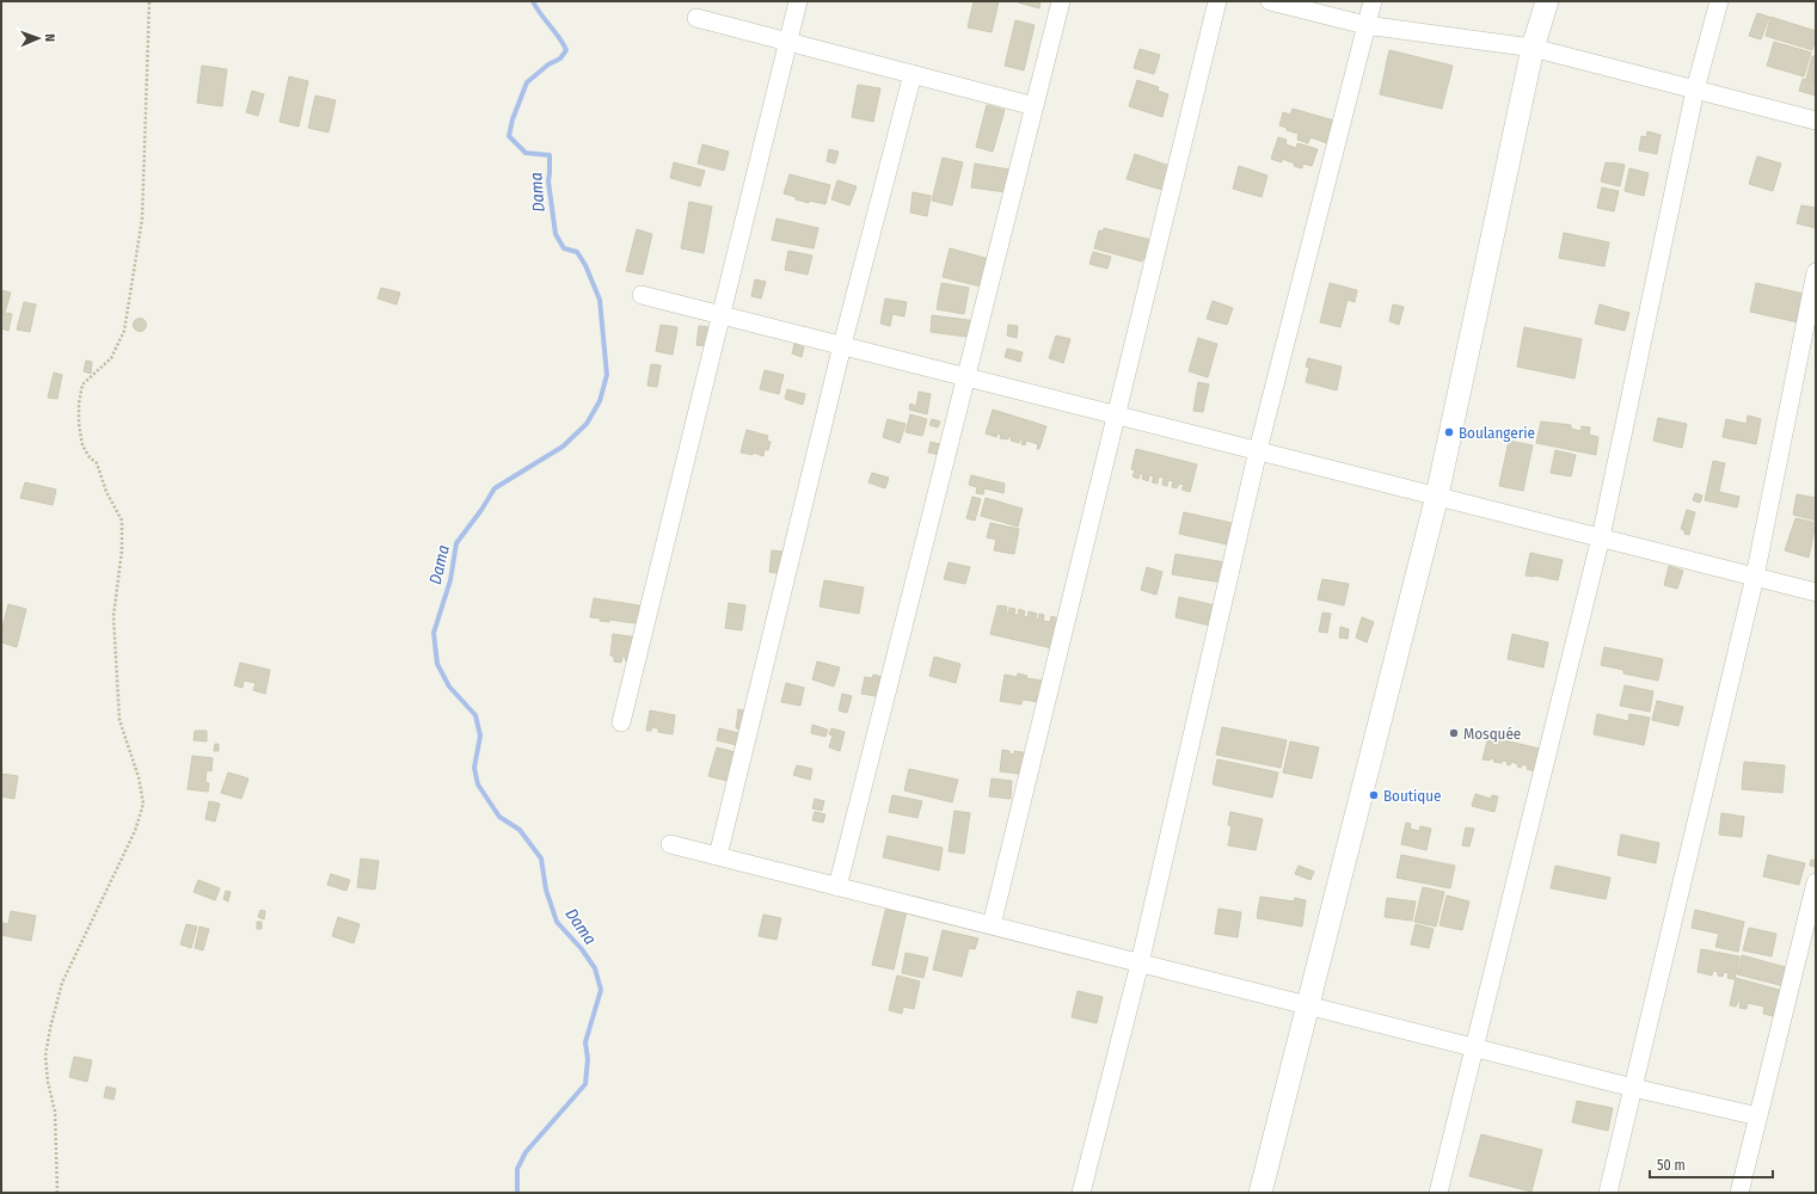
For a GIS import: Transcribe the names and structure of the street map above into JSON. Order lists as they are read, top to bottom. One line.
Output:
{"water":["Dama"],"places":["Boulangerie","Mosquée","Boutique"],"scale_bar":"50 m","north":"right"}
